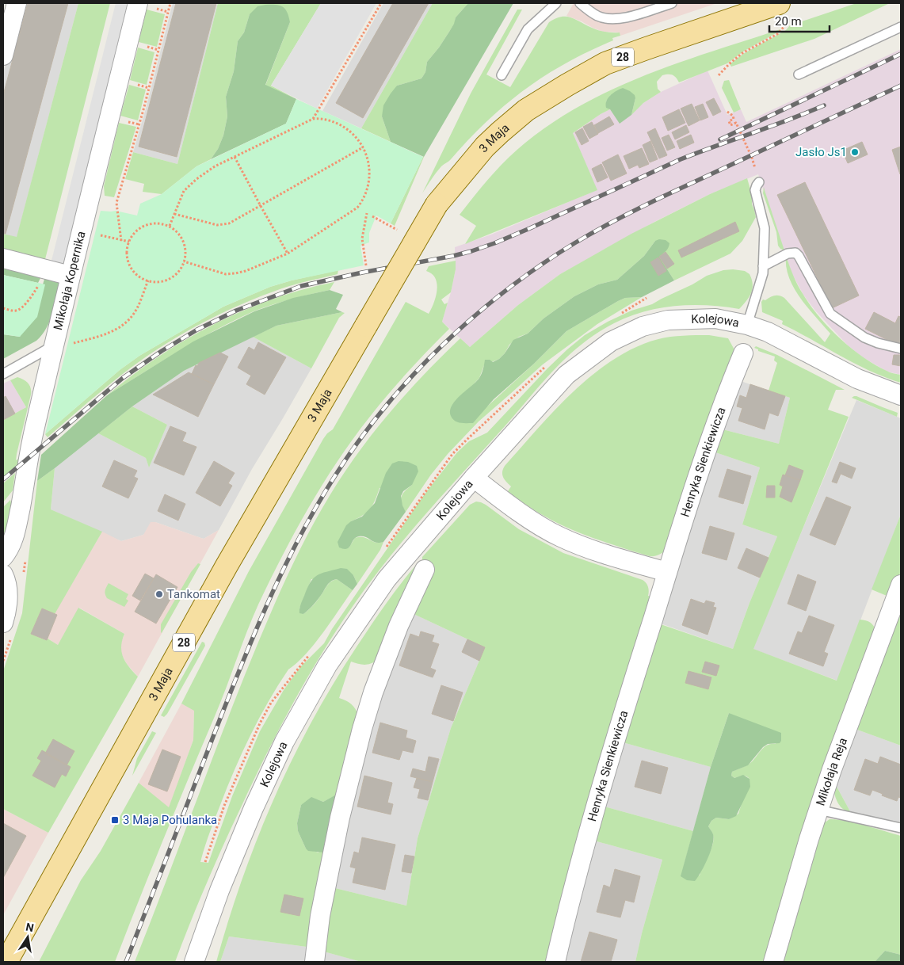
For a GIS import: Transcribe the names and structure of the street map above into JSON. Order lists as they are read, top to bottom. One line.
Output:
{"streets":{"main road":["28","3 Maja"],"street":["Mikołaja Kopernika","Kolejowa","Henryka Sienkiewicza","Mikołaja Reja"]},"places":{"other":["Jasło Js1","Tankomat"],"transit":["3 Maja Pohulanka"]},"scale_bar":"20 m","north":"top"}
